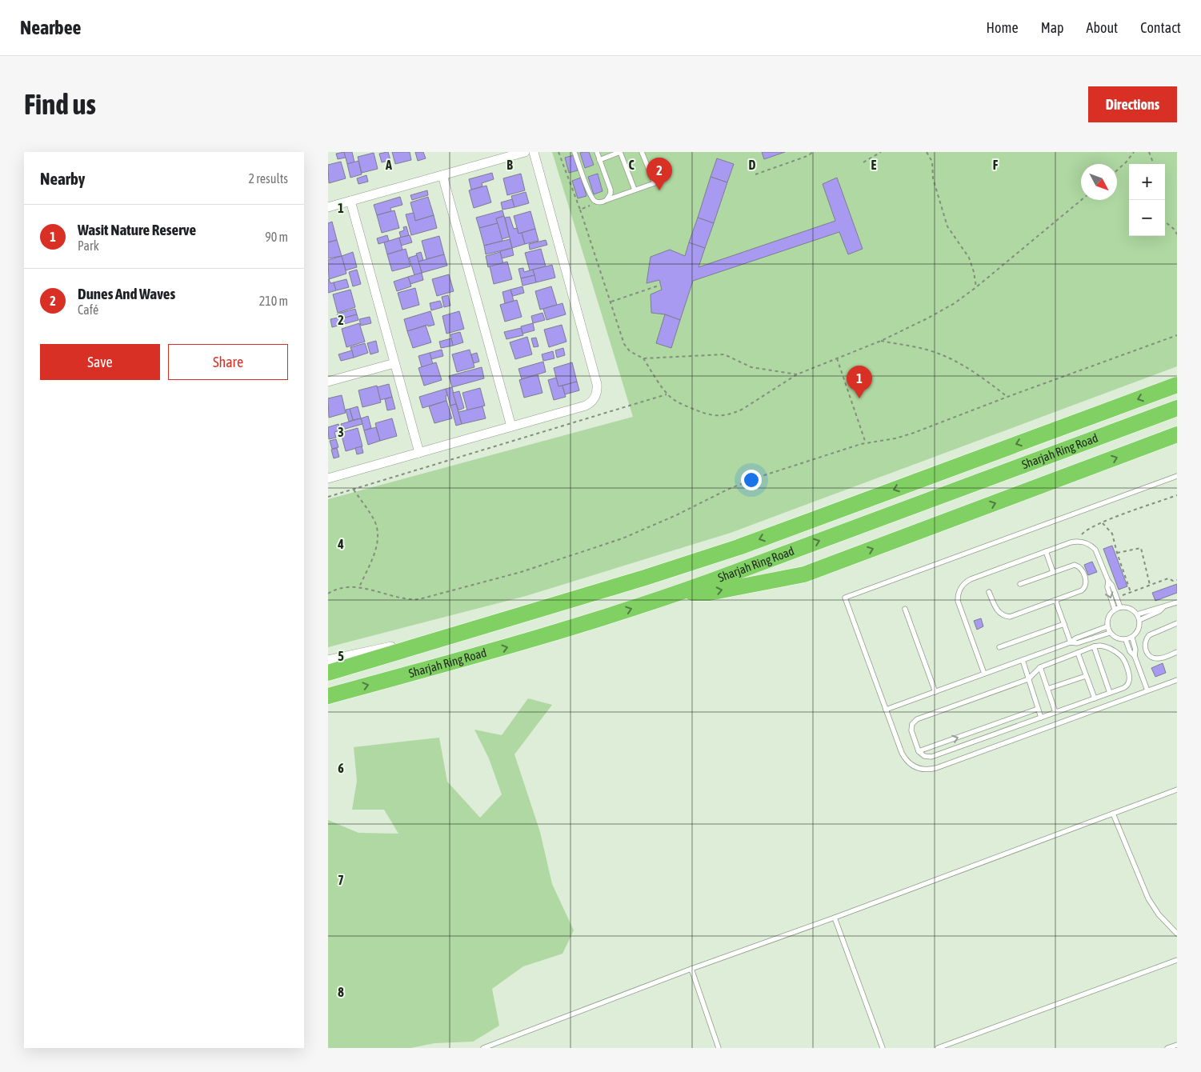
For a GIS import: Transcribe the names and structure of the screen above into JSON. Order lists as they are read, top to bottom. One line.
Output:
{"streets":{"highway":["Sharjah Ring Road"]},"north":"bottom right","page":{"header":"Nearbee","nav":["Home","Map","About","Contact"],"buttons":["Directions",["Save","Share"]],"title":"Find us","heading":["Nearby","2 results"],"pins":["2","1"],"map_buttons":["+","−"],"list":[{"mark":"1","name":"Wasit Nature Reserve","note":"Park","value":"90 m"},{"mark":"2","name":"Dunes And Waves","note":"Café","value":"210 m"}]},"grid":{"columns":["A","B","C","D","E","F"],"rows":["1","2","3","4","5","6","7","8"]}}
